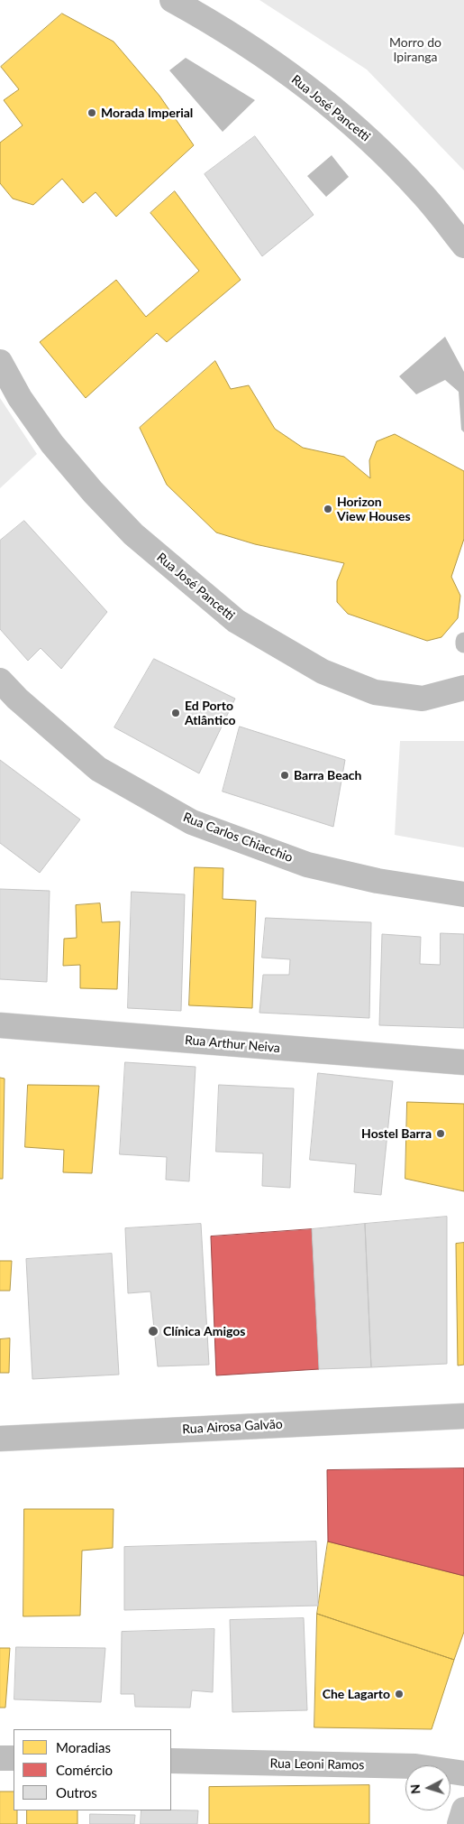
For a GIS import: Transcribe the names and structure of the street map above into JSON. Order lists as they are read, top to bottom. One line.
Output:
{"streets":{"main road":["Rua Arthur Neiva","Rua Airosa Galvão"],"street":["Rua José Pancetti","Rua Carlos Chiacchio","Rua Leoni Ramos"]},"parks":["Morro do Ipiranga"],"places":["Morada Imperial","Horizon View Houses","Ed Porto Atlântico","Barra Beach","Hostel Barra","Clínica Amigos","Che Lagarto"],"legend":["Moradias","Comércio","Outros"],"north":"left"}
